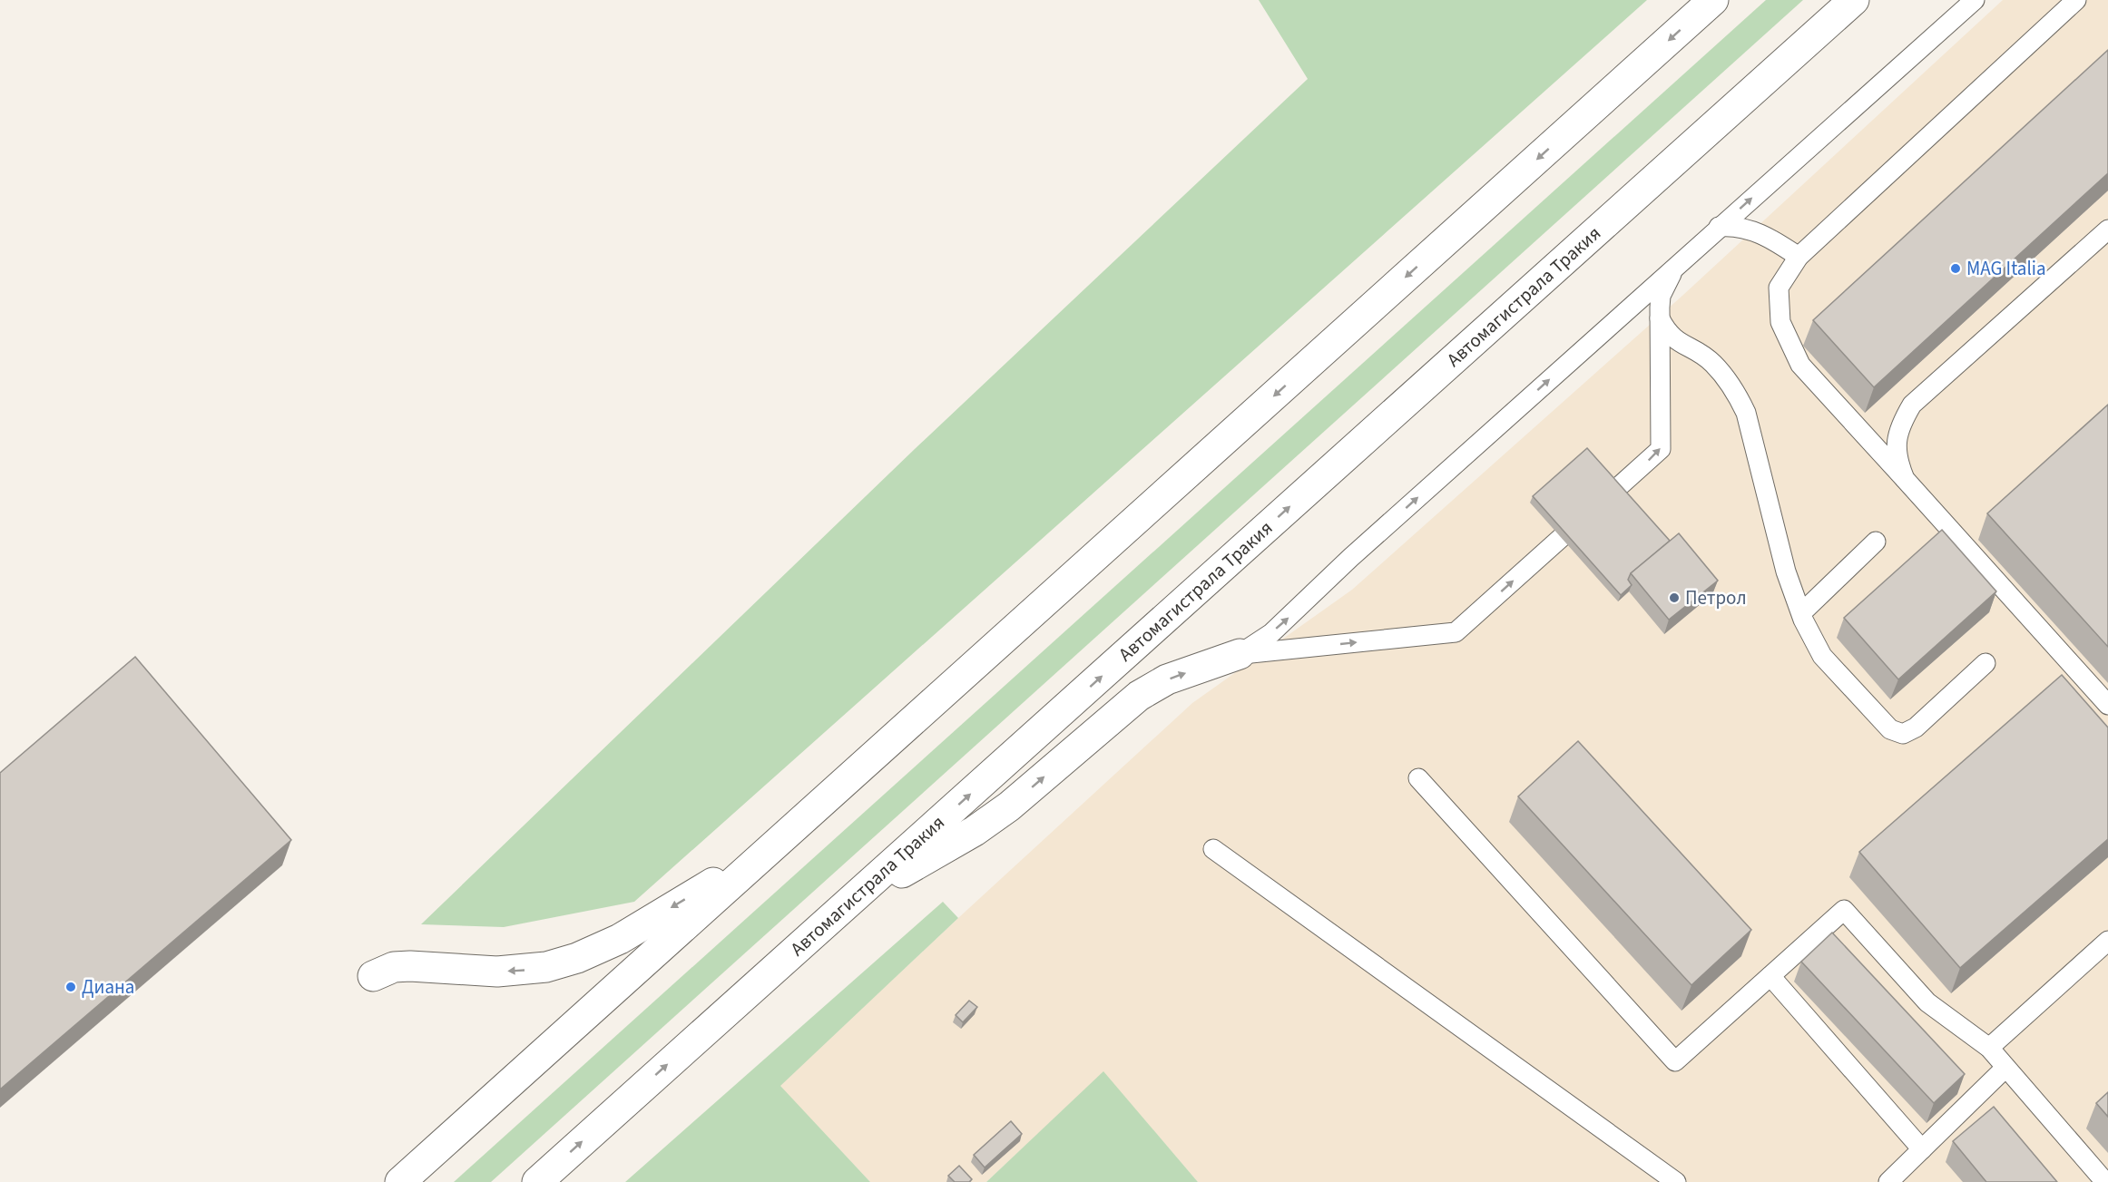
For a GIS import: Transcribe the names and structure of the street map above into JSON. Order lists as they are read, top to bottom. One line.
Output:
{"streets":{"highway":["Автомагистрала Тракия"]},"places":["MAG Italia","Петрол","Диана"]}
